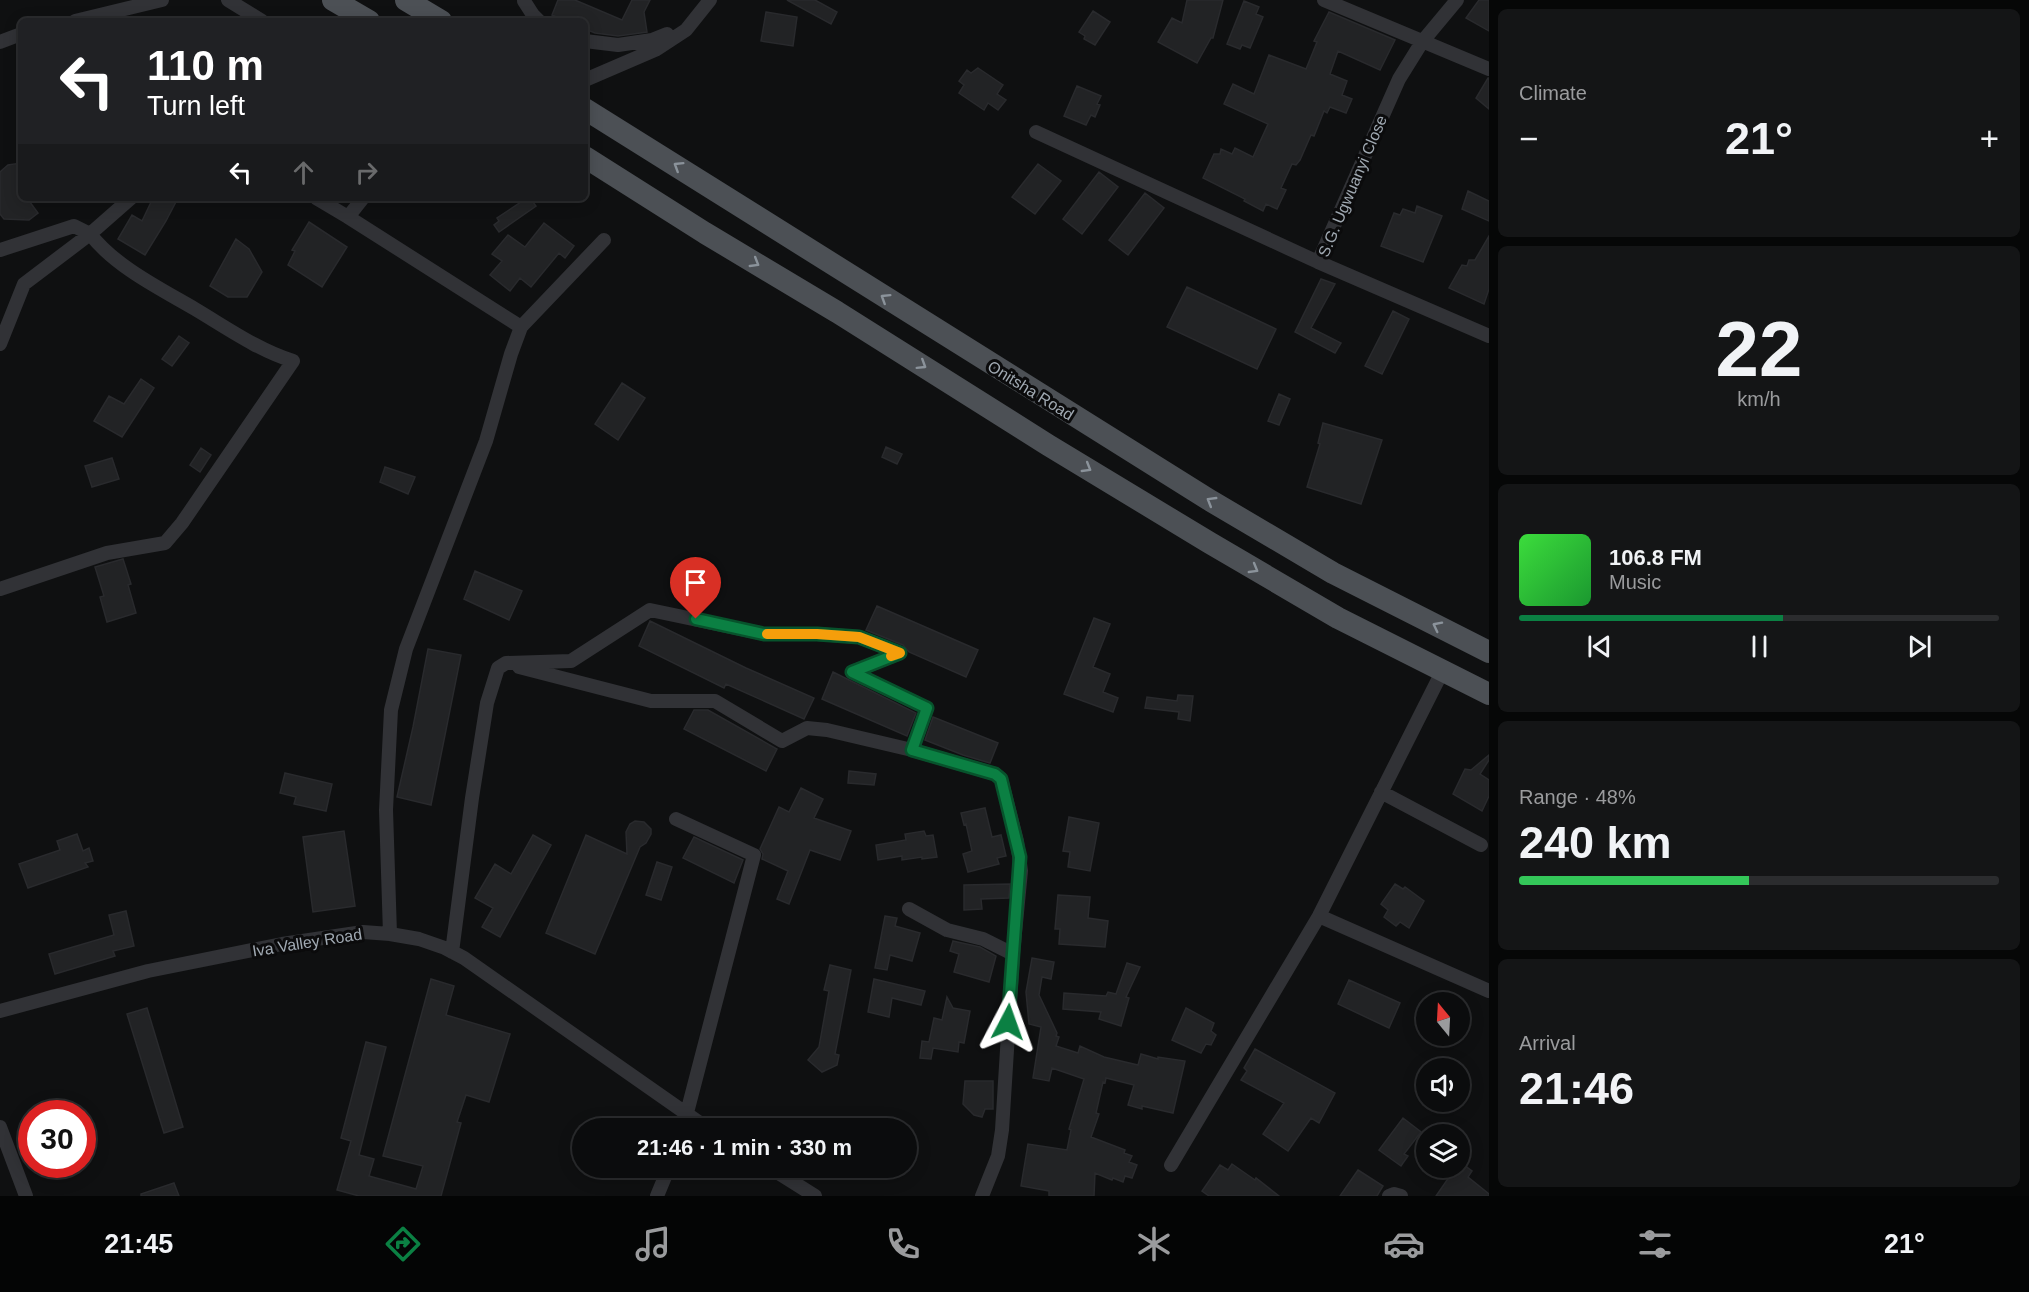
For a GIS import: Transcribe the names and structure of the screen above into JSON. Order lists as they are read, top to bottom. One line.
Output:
{"streets":{"main road":["Onitsha Road"],"street":["S.G. Ugwuanyi Close","Iva Valley Road"]},"north":"top","page":{"tile":["Climate",["22","km/h"],["Range · 48%","240 km"],["Arrival","21:46"]],"turn":["110 m","Turn left"],"heat":["−","21°","+"],"song":["106.8 FM","Music"],"limit":"30","trip":"21:46 · 1 min · 330 m","tabs":["21:45","21°"]}}
